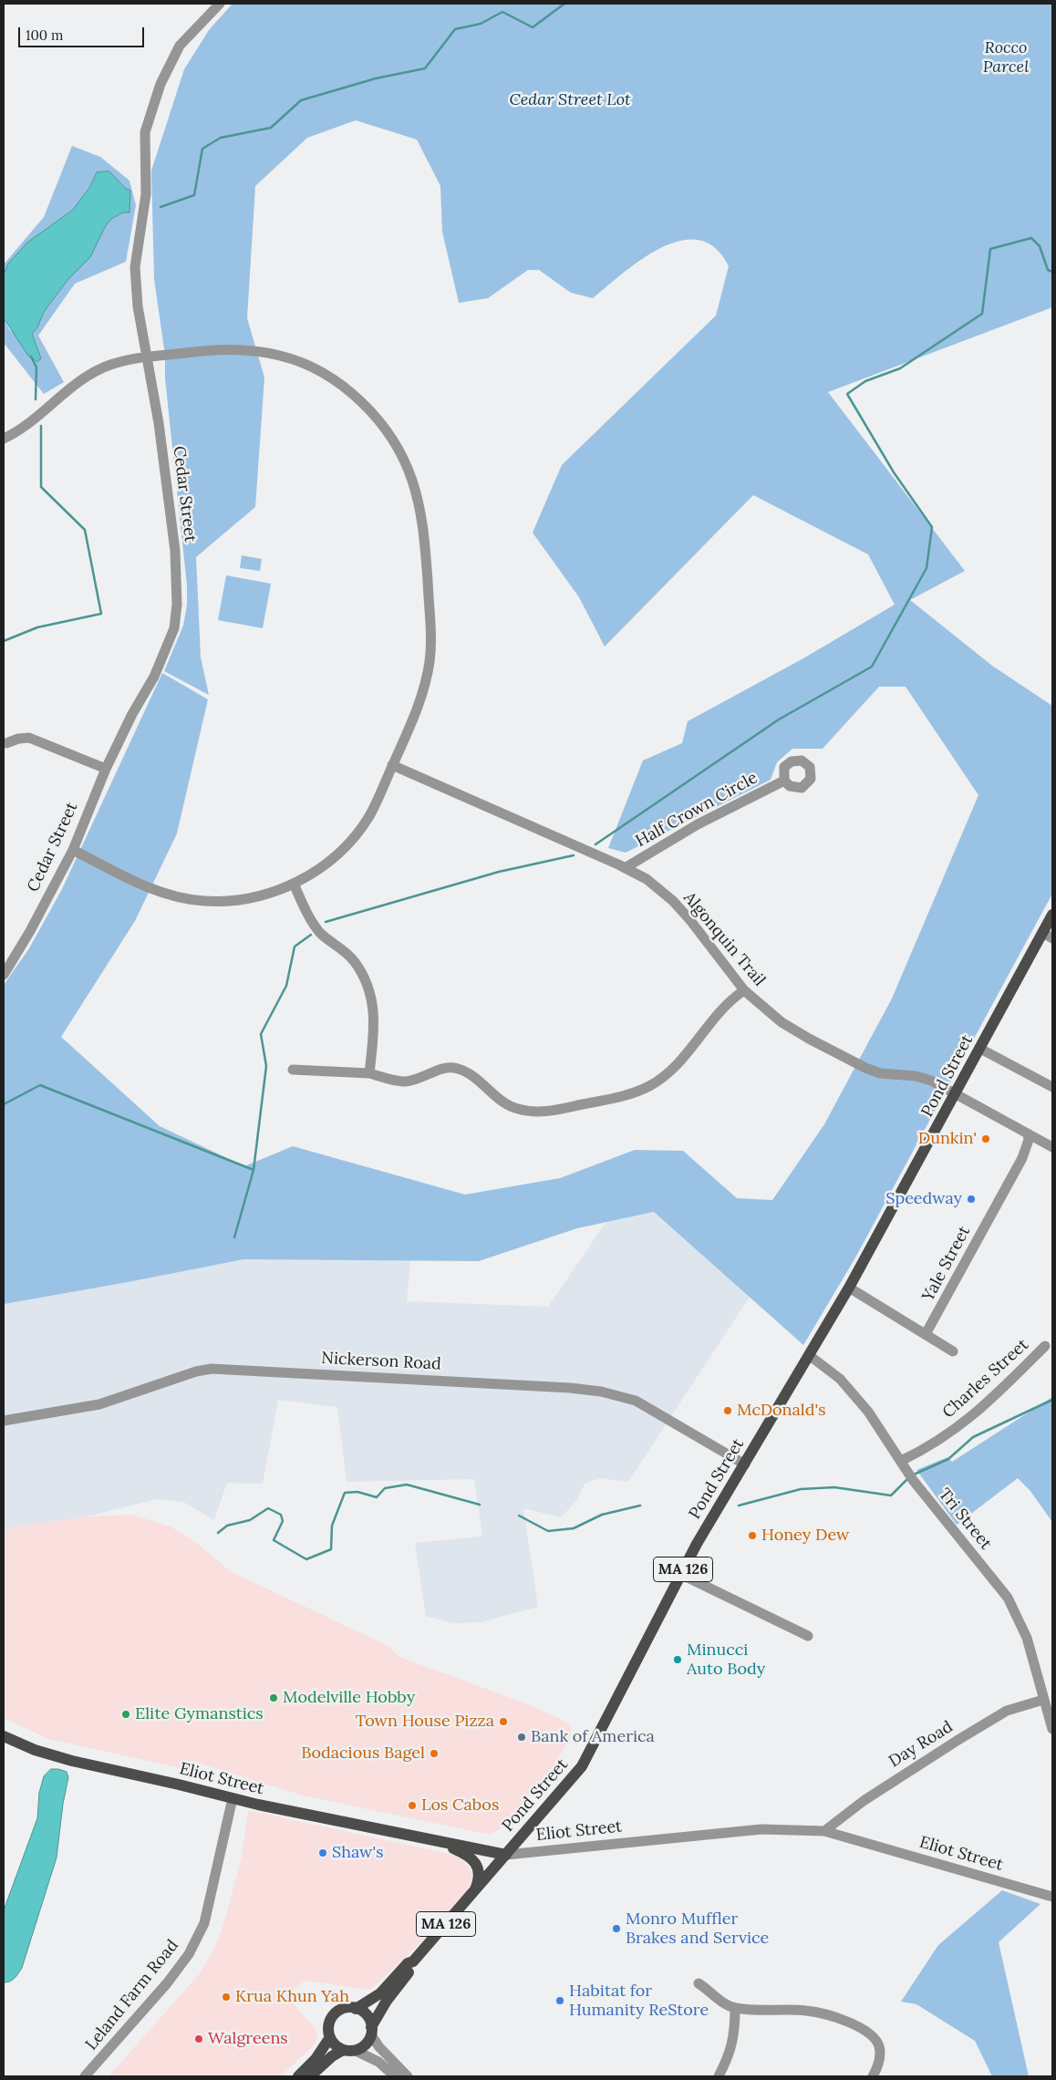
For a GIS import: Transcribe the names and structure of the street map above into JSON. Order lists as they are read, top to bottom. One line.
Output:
{"streets":{"main road":["Pond Street","MA 126","Eliot Street"],"street":["Cedar Street","Half Crown Circle","Algonquin Trail","Yale Street","Nickerson Road","Charles Street","Tri Street","Day Road","Leland Farm Road"]},"crossings":[["Half Crown Circle","Algonquin Trail"],["Algonquin Trail","Pond Street"],["Algonquin Trail","Yale Street"],["Pond Street","Nickerson Road"],["Pond Street","Tri Street"],["Pond Street","MA 126"],["Pond Street","Eliot Street"],["Charles Street","Tri Street"],["Tri Street","Day Road"],["Day Road","Eliot Street"],["Eliot Street","Leland Farm Road"]],"parks":["Rocco Parcel","Cedar Street Lot"],"places":["Dunkin'","Speedway","McDonald's","Honey Dew","Minucci Auto Body","Modelville Hobby","Elite Gymanstics","Town House Pizza","Bank of America","Bodacious Bagel","Los Cabos","Shaw's","Monro Muffler Brakes and Service","Krua Khun Yah","Habitat for Humanity ReStore","Walgreens"],"scale_bar":"100 m"}
